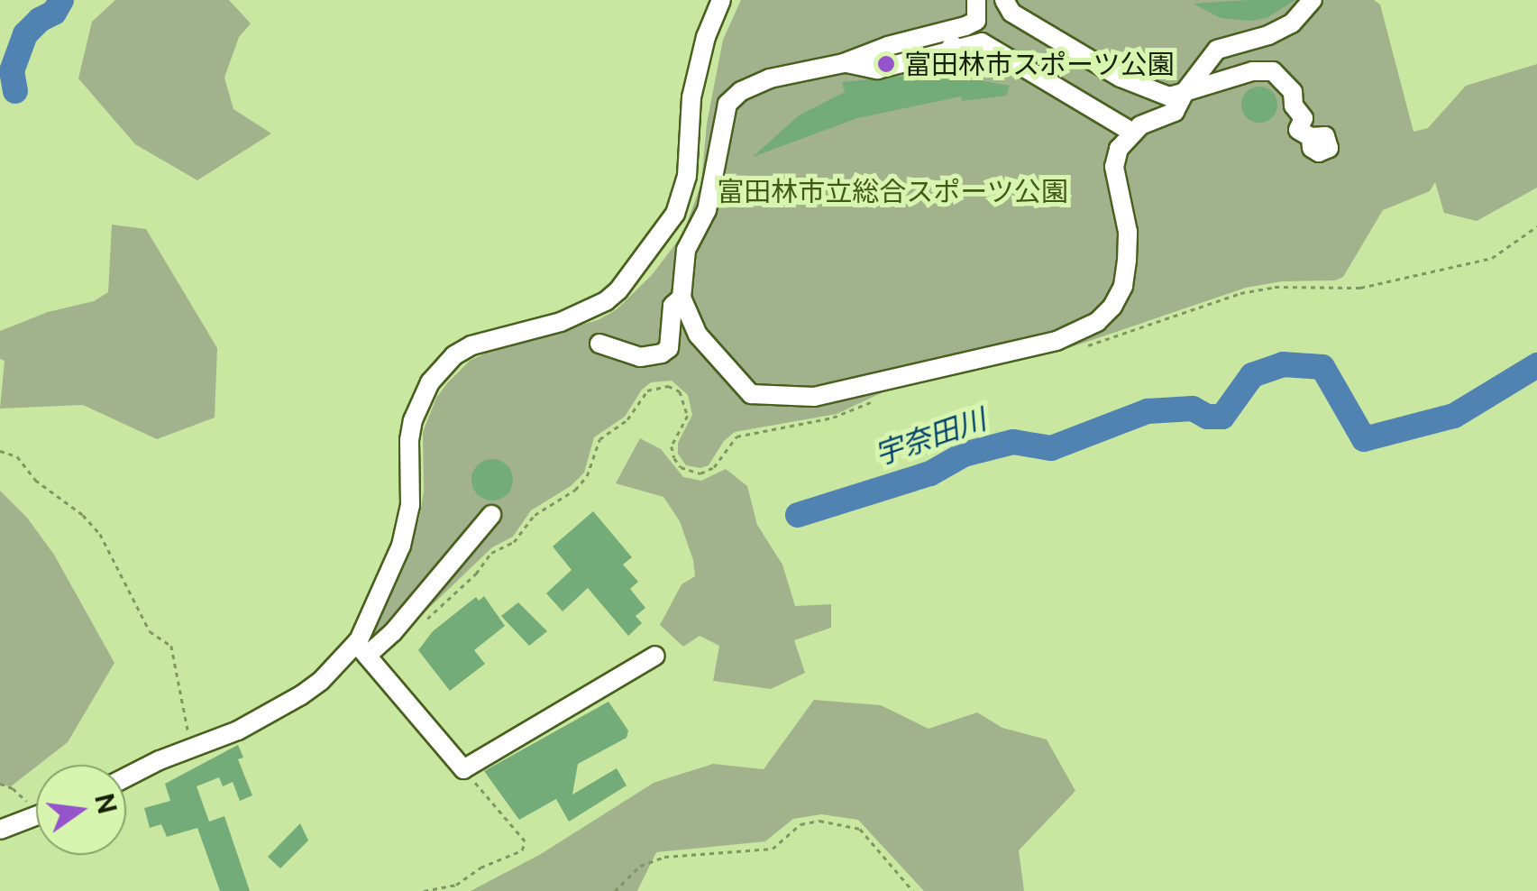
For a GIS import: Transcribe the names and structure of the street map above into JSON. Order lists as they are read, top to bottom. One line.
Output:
{"water":["宇奈田川"],"parks":["富田林市立総合スポーツ公園"],"places":["富田林市スポーツ公園"],"north":"right"}
